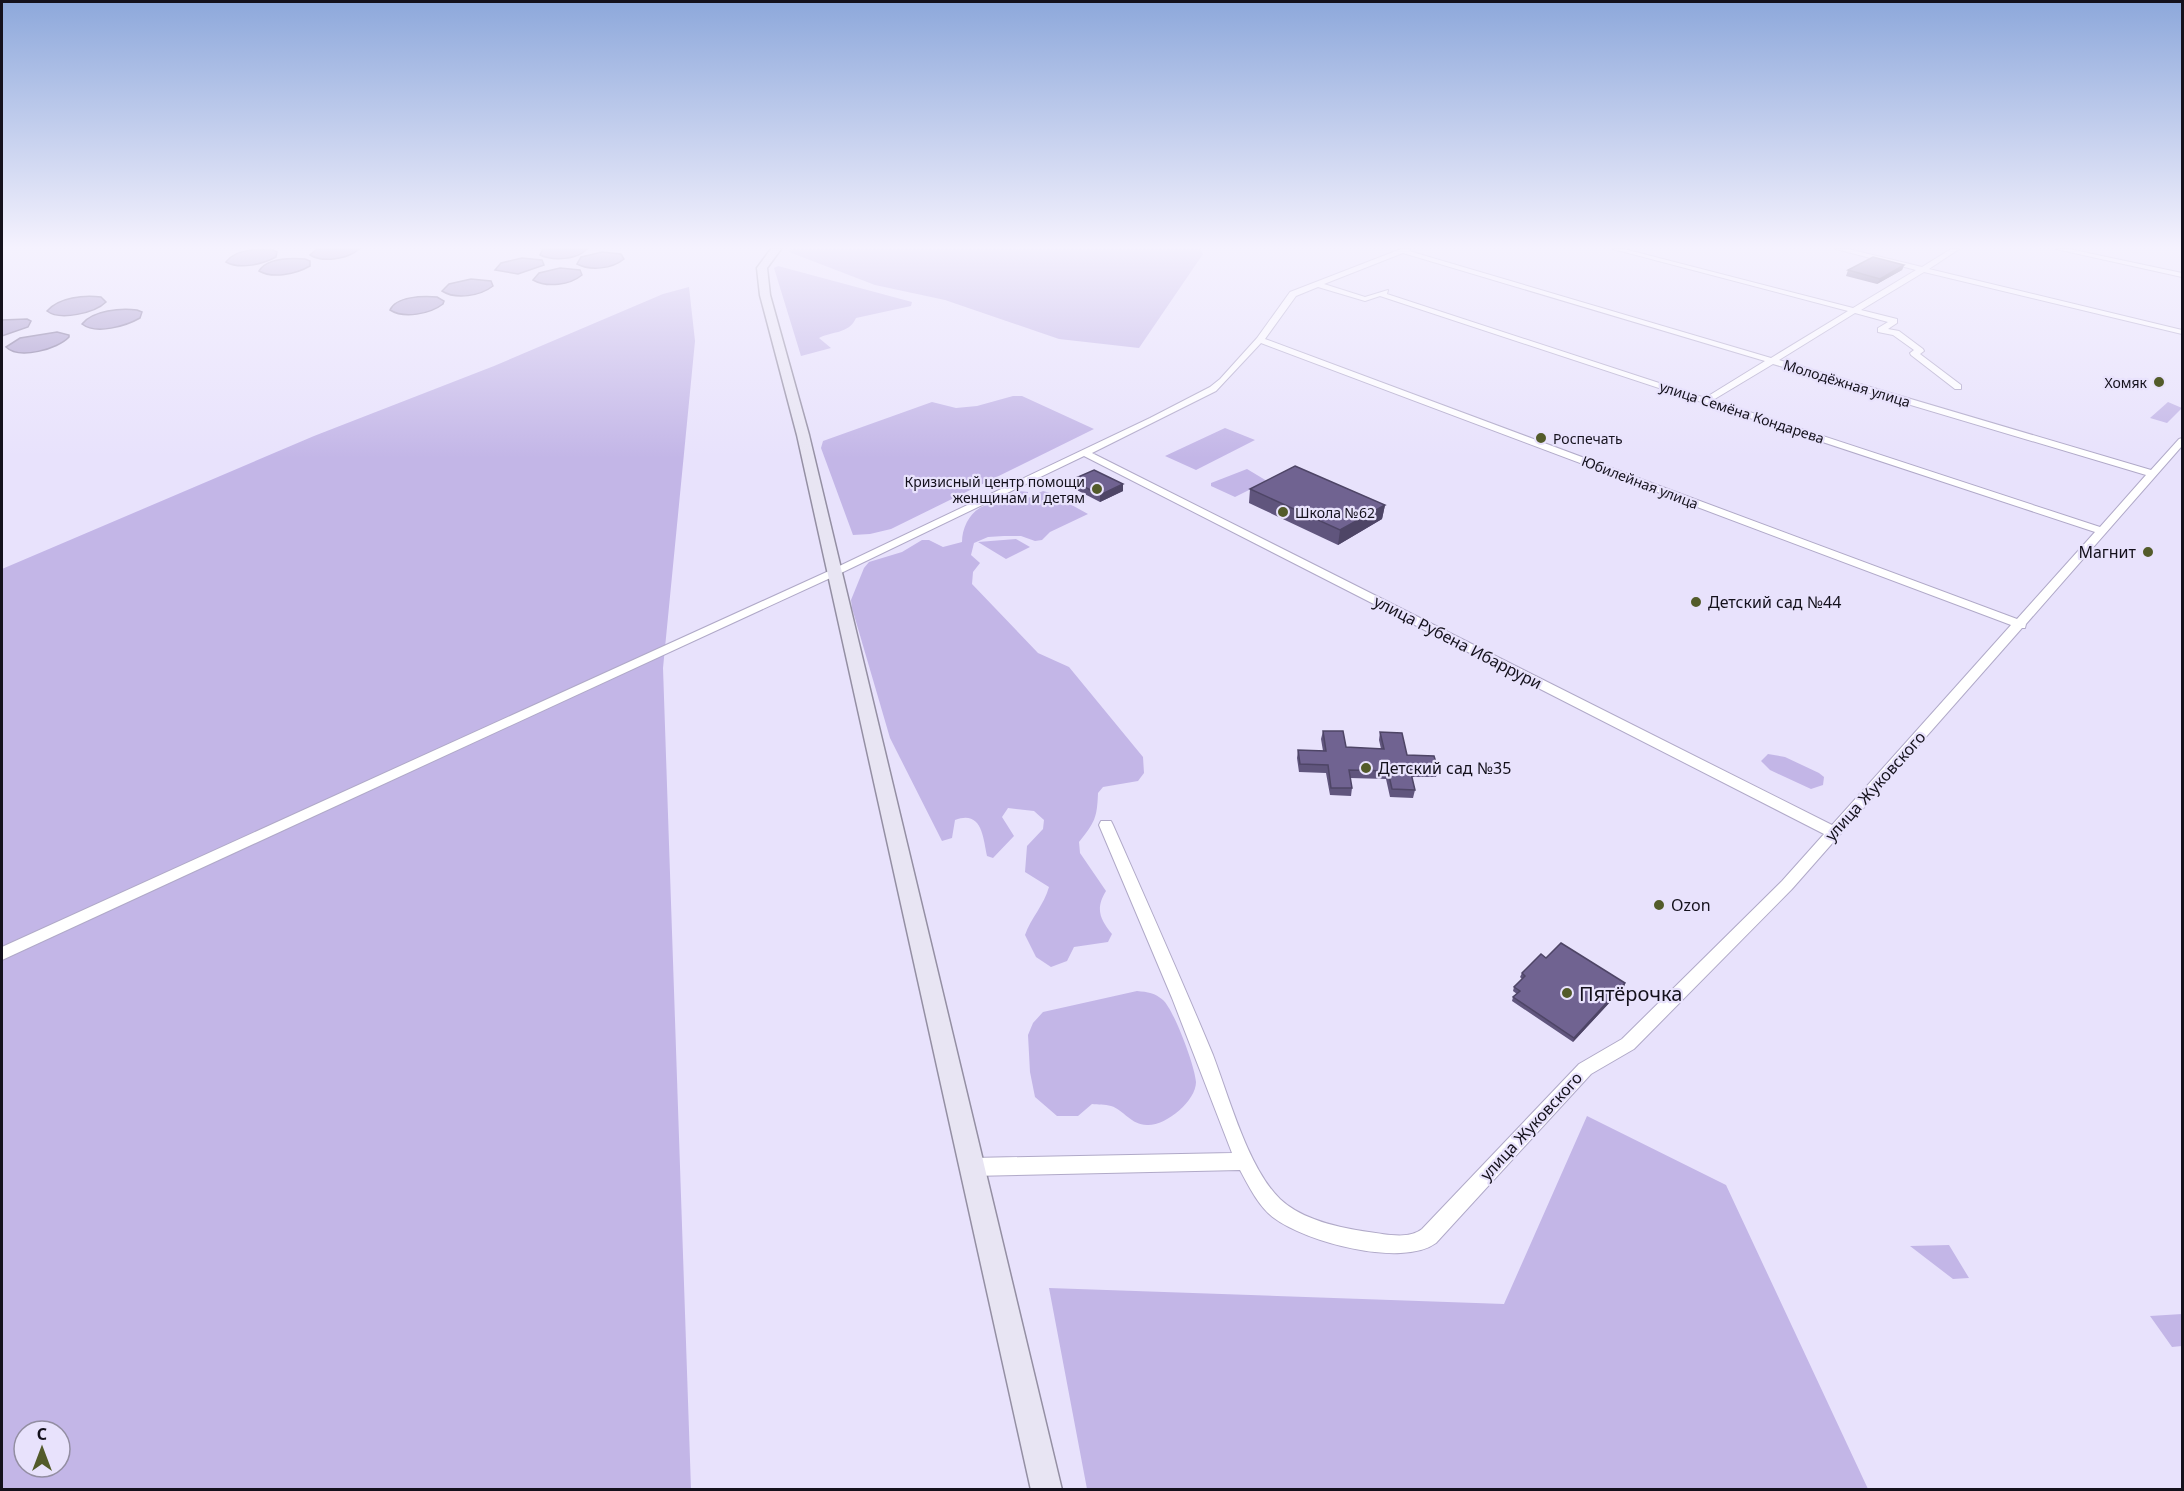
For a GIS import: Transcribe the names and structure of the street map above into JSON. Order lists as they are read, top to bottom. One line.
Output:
{"streets":{"street":["Молодёжная улица","улица Семёна Кондарева","Юбилейная улица","улица Рубена Ибаррури","улица Жуковского"]},"crossings":[["Молодёжная улица","улица Жуковского"],["улица Семёна Кондарева","улица Жуковского"],["Юбилейная улица","улица Жуковского"],["улица Рубена Ибаррури","улица Жуковского"]],"places":["Хомяк","Роспечать","Кризисный центр помощи женщинам и детям","Школа №62","Магнит","Детский сад №44","Детский сад №35","Ozon","Пятёрочка"],"north":"top"}
